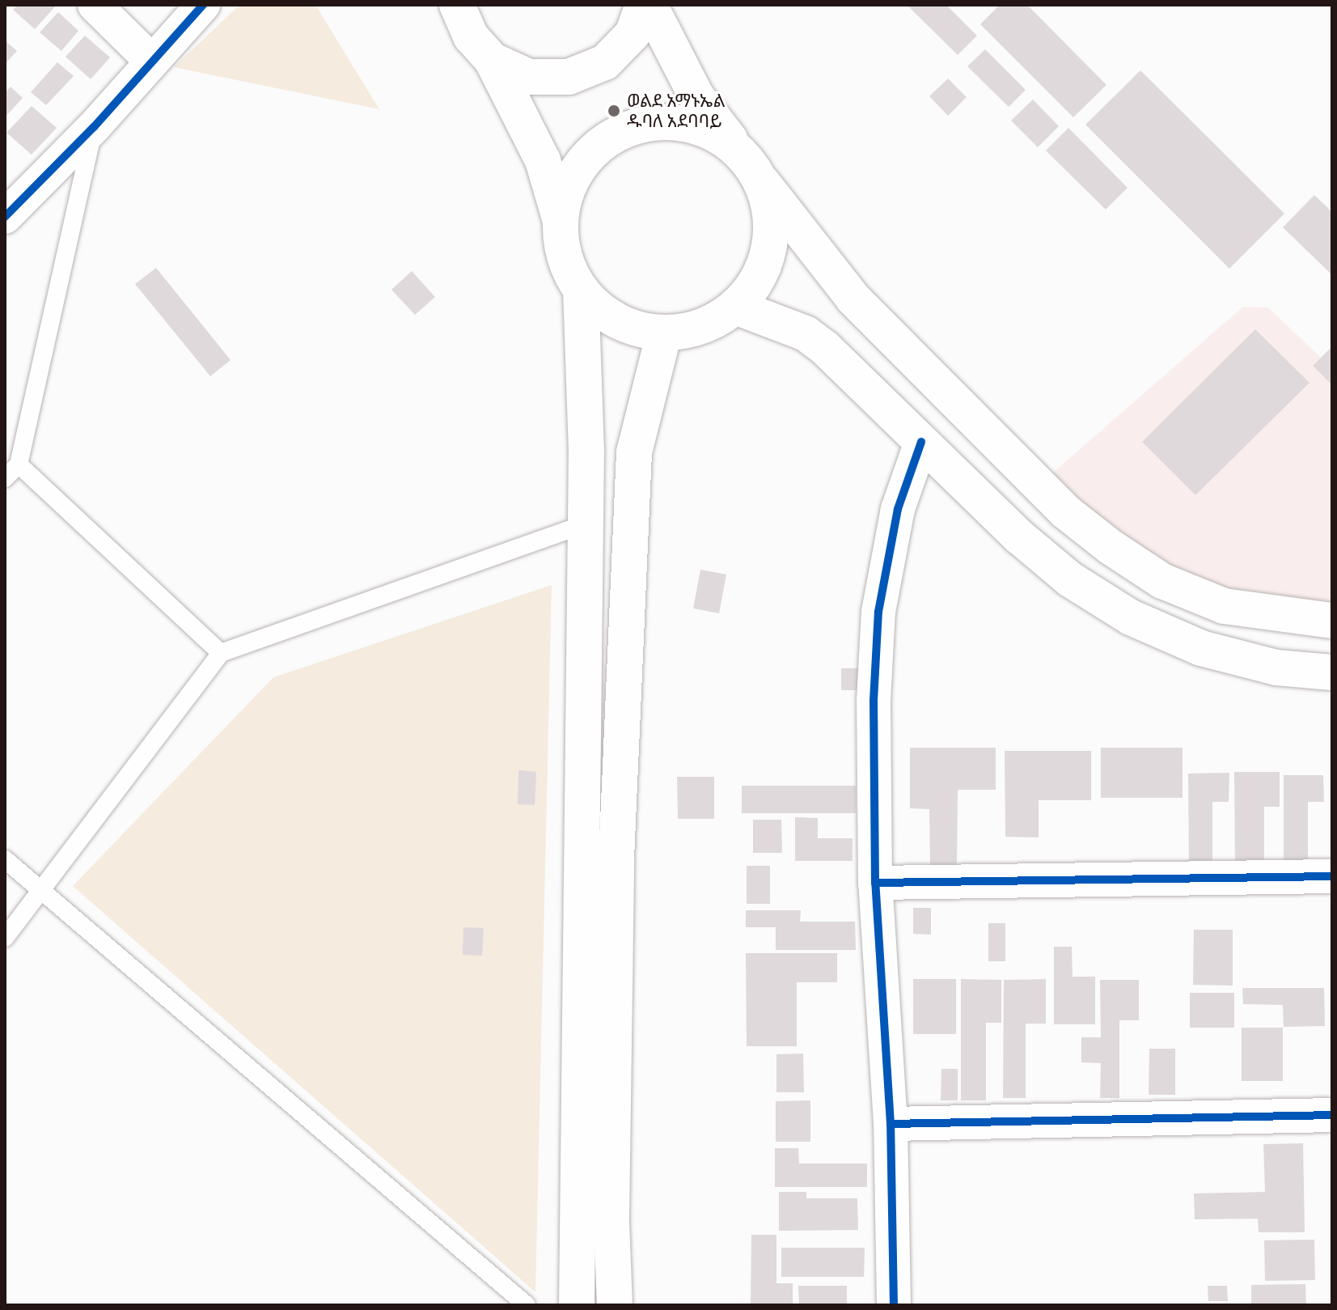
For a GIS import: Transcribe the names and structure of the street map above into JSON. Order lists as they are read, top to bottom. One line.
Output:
{"places":["ወልደ አማኑኤል ዱባለ አደባባይ"]}
